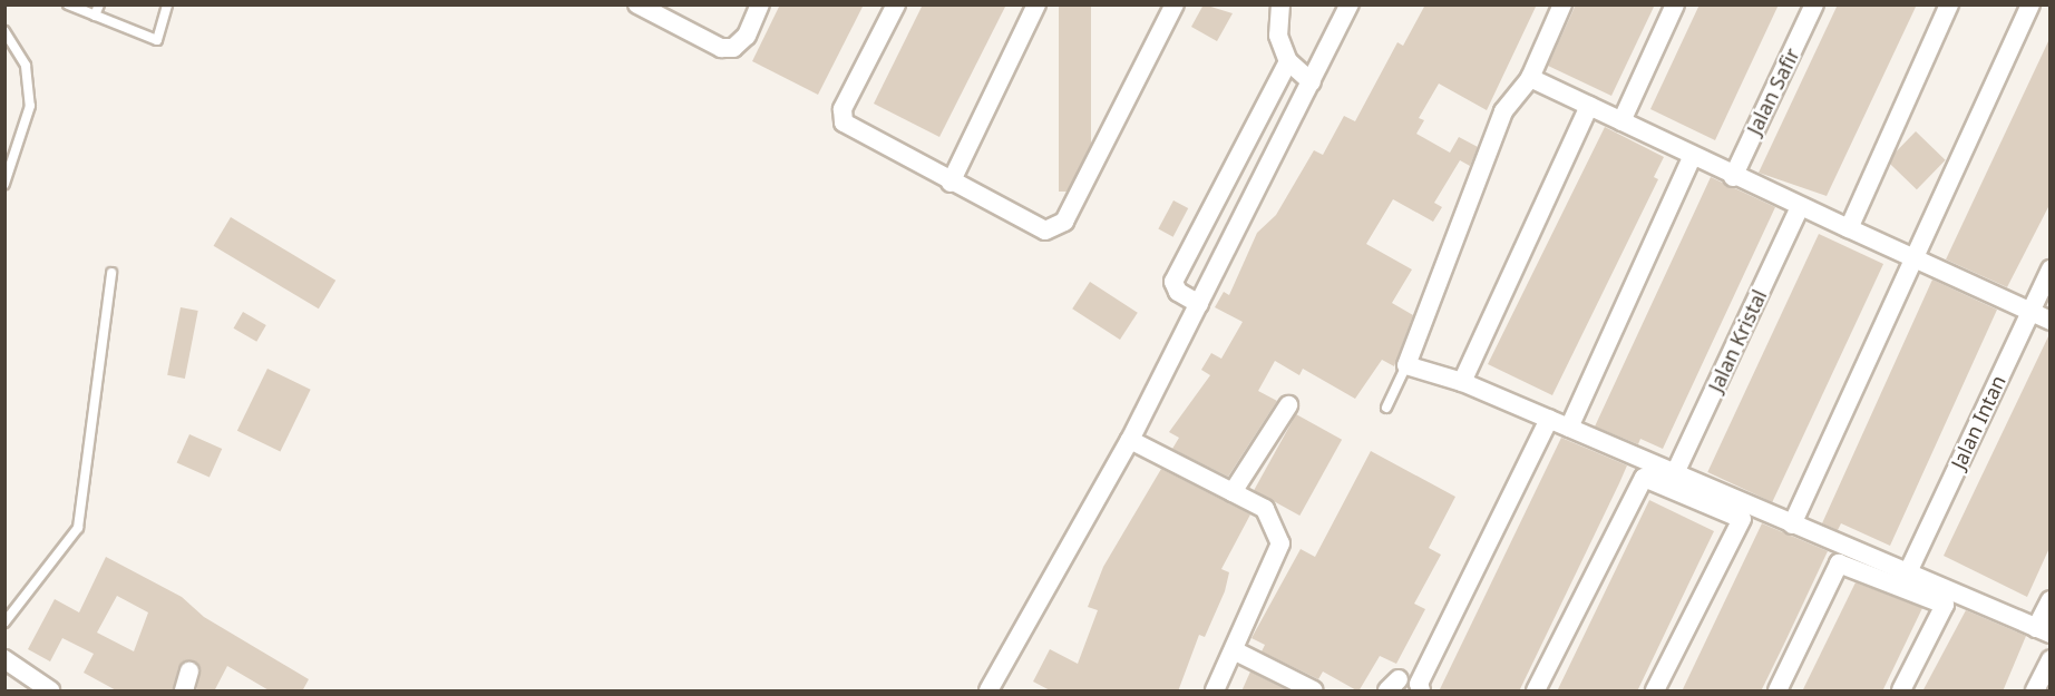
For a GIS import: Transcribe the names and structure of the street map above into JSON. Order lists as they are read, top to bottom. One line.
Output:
{"streets":{"street":["Jalan Safir","Jalan Kristal","Jalan Intan"]}}
